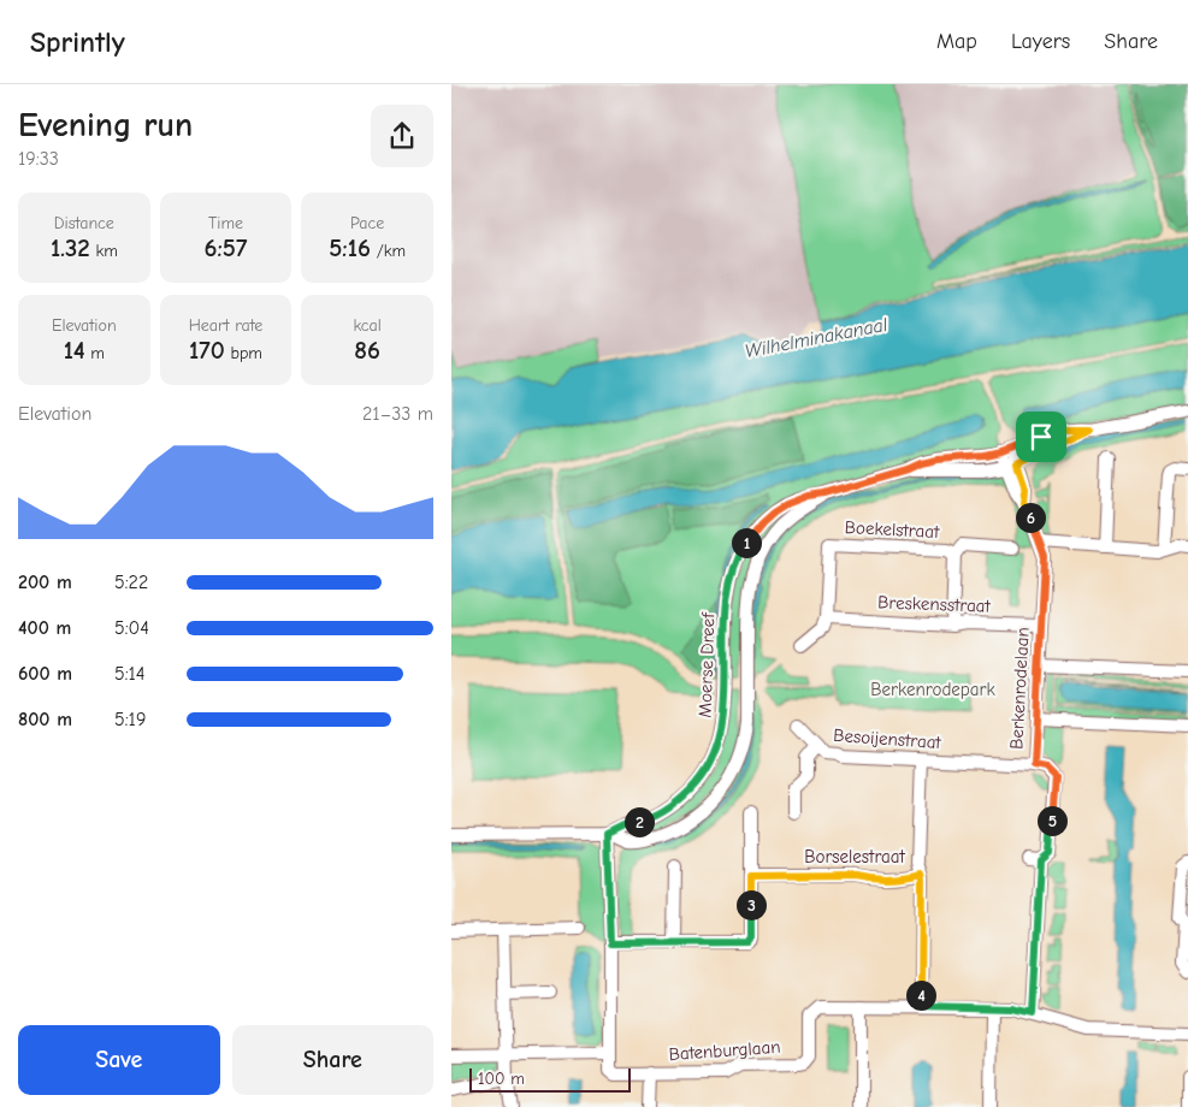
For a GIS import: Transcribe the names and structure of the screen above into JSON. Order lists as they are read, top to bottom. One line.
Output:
{"streets":{"street":["Boekelstraat","Breskensstraat","Moerse Dreef","Berkenrodelaan","Besoijenstraat","Borselestraat","Batenburglaan"]},"crossings":[["Boekelstraat","Breskensstraat"],["Breskensstraat","Berkenrodelaan"],["Moerse Dreef","Berkenrodelaan"],["Moerse Dreef","Batenburglaan"],["Berkenrodelaan","Besoijenstraat"],["Berkenrodelaan","Batenburglaan"]],"water":["Wilhelminakanaal"],"parks":["Berkenrodepark"],"scale_bar":"100 m","page":{"header":"Sprintly","nav":["Map","Layers","Share"],"heading":["Evening run","19:33"],"stats":[["Distance","1.32 km"],["Time","6:57"],["Pace","5:16 /km"],["Elevation","14 m"],["Heart rate","170 bpm"],["kcal","86"]],"chart":["Elevation","21–33 m"],"pins":["6","1","5","2","3","4"],"list":[{"name":"200 m","note":"5:22"},{"name":"400 m","note":"5:04"},{"name":"600 m","note":"5:14"},{"name":"800 m","note":"5:19"}],"buttons":["Save","Share"],"scale":"100 m"}}
